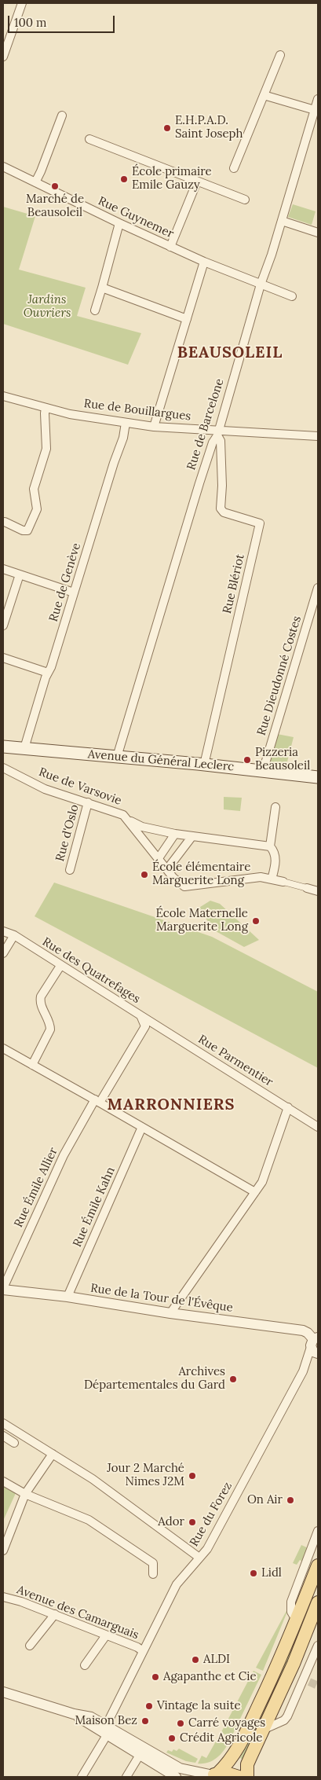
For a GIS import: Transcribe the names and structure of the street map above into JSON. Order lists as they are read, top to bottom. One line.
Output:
{"streets":{"main road":["Avenue du Général Leclerc"],"street":["Rue Guynemer","Rue de Bouillargues","Rue de Barcelone","Rue de Genève","Rue Blériot","Rue Dieudonné Costes","Rue de Varsovie","Rue d'Oslo","Rue des Quatrefages","Rue Parmentier","Rue Émile Allier","Rue Émile Kahn","Rue de la Tour de l'Évêque","Rue du Forez","Avenue des Camarguais"]},"crossings":[["Rue Guynemer","Rue de Barcelone"],["Rue de Bouillargues","Rue de Barcelone"],["Rue de Bouillargues","Rue de Genève"],["Rue de Bouillargues","Rue Blériot"],["Rue de Barcelone","Rue Blériot"],["Rue de Barcelone","Avenue du Général Leclerc"],["Rue de Genève","Avenue du Général Leclerc"],["Rue Blériot","Avenue du Général Leclerc"],["Rue Dieudonné Costes","Avenue du Général Leclerc"],["Rue de Varsovie","Rue d'Oslo"],["Rue des Quatrefages","Rue Parmentier"],["Rue des Quatrefages","Rue Émile Allier"],["Rue Émile Allier","Rue de la Tour de l'Évêque"],["Rue Émile Kahn","Rue de la Tour de l'Évêque"],["Rue de la Tour de l'Évêque","Rue du Forez"],["Rue du Forez","Avenue des Camarguais"]],"districts":["BEAUSOLEIL","MARRONNIERS"],"parks":["Jardins Ouvriers"],"places":["E.H.P.A.D. Saint Joseph","École primaire Emile Gauzy","Marché de Beausoleil","Pizzeria Beausoleil","École élémentaire Marguerite Long","École Maternelle Marguerite Long","Archives Départementales du Gard","Jour 2 Marché Nimes J2M","On Air","Ador","Lidl","ALDI","Agapanthe et Cie","Vintage la suite","Maison Bez","Carré voyages","Crédit Agricole"],"scale_bar":"100 m"}
